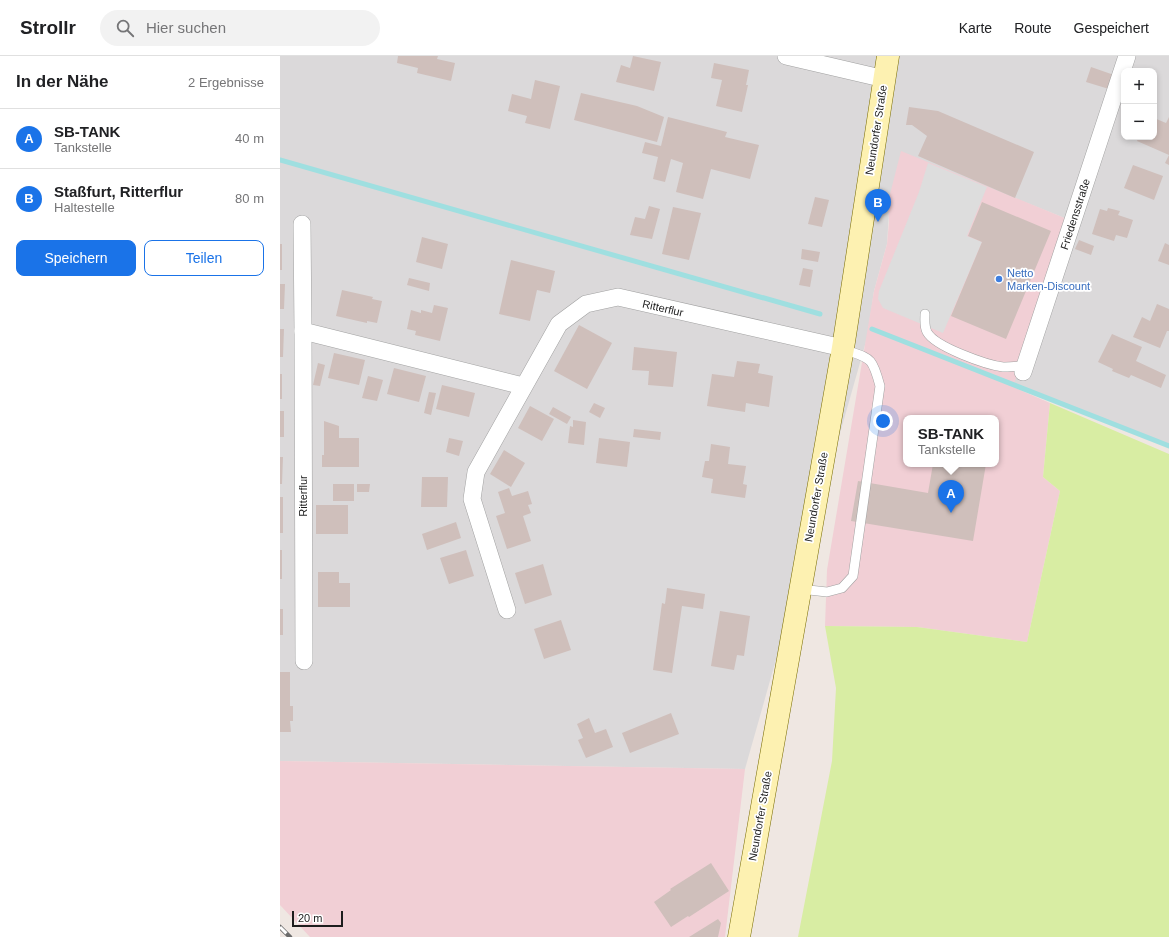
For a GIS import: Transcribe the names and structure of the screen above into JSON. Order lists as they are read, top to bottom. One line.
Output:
{"streets":{"main road":["Neundorfer Straße"],"street":["Friedensstraße","Ritterflur"]},"crossings":[["Neundorfer Straße","Ritterflur"]],"places":["Netto Marken-Discount"],"scale_bar":"20 m","page":{"header":"Strollr","search":"Hier suchen","nav":["Karte","Route","Gespeichert"],"heading":["In der Nähe","2 Ergebnisse"],"map_buttons":["+","−"],"list":[{"mark":"A","name":"SB-TANK","note":"Tankstelle","value":"40 m"},{"mark":"B","name":"Staßfurt, Ritterflur","note":"Haltestelle","value":"80 m"}],"pins":["B","A"],"buttons":["Speichern","Teilen"],"popup":["SB-TANK","Tankstelle"],"scale":"20 m"}}
